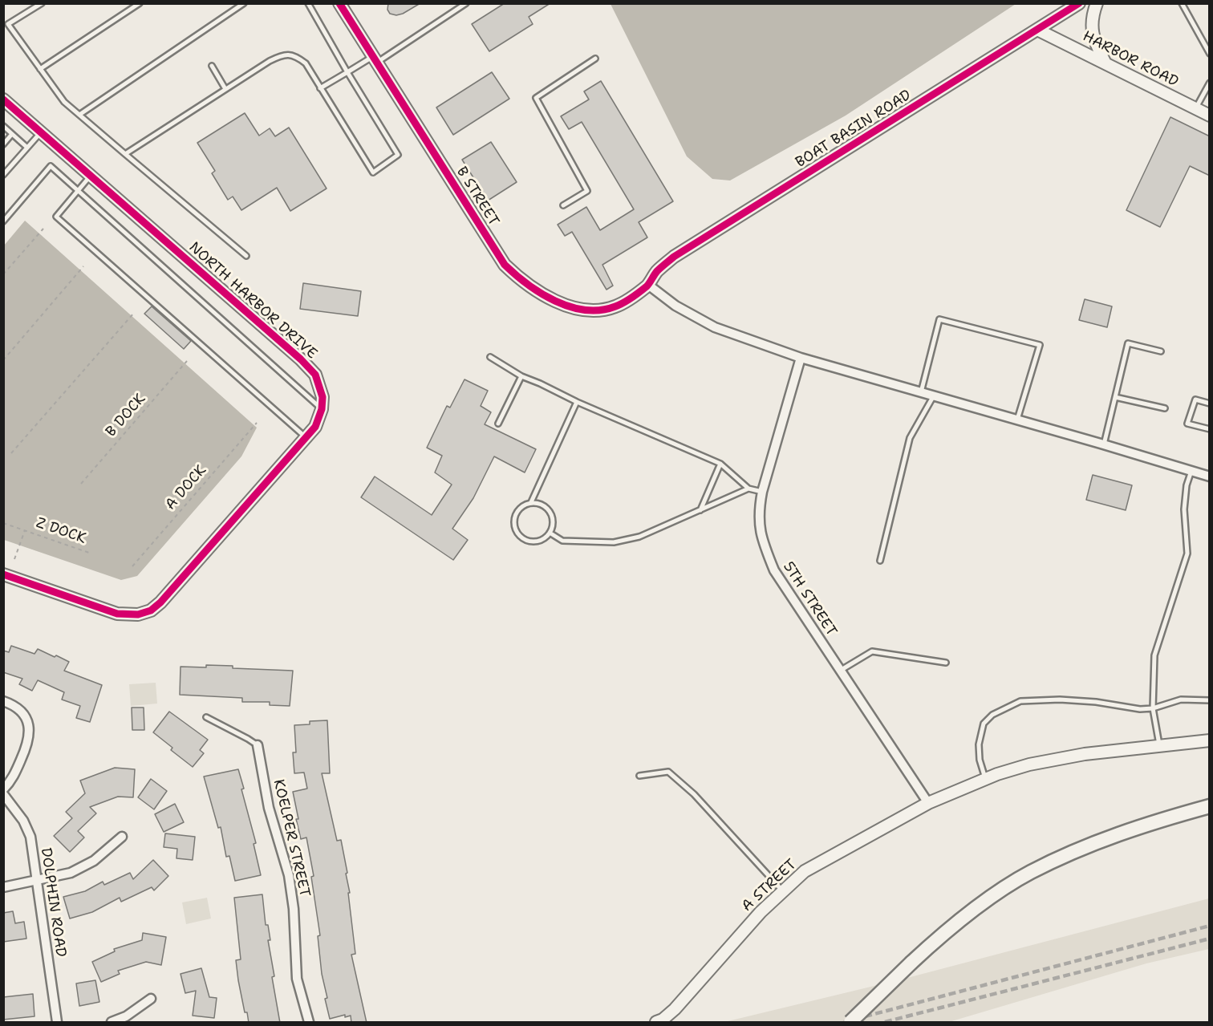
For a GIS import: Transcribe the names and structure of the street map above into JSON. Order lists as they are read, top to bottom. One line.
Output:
{"streets":{"street":["HARBOR ROAD","BOAT BASIN ROAD","B STREET","NORTH HARBOR DRIVE","5TH STREET","KOELPER STREET","A STREET","DOLPHIN ROAD"],"path":["B DOCK","A DOCK","Z DOCK"]},"crossings":[["HARBOR ROAD","BOAT BASIN ROAD"],["BOAT BASIN ROAD","B STREET"],["5TH STREET","A STREET"]]}
